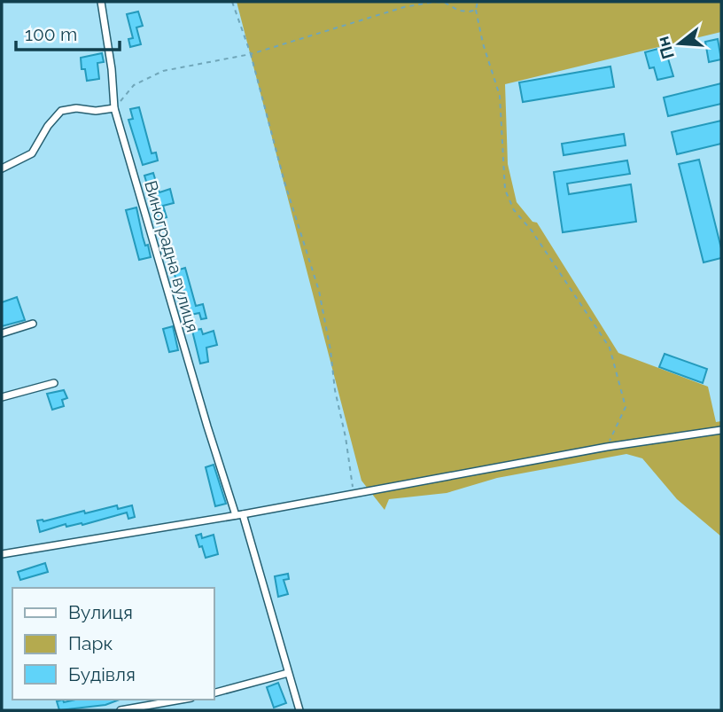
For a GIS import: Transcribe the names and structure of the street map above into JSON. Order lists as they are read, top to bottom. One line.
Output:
{"streets":{"street":["Виноградна вулиця"]},"legend":["Вулиця","Парк","Будівля"],"scale_bar":"100 m","north":"left"}
